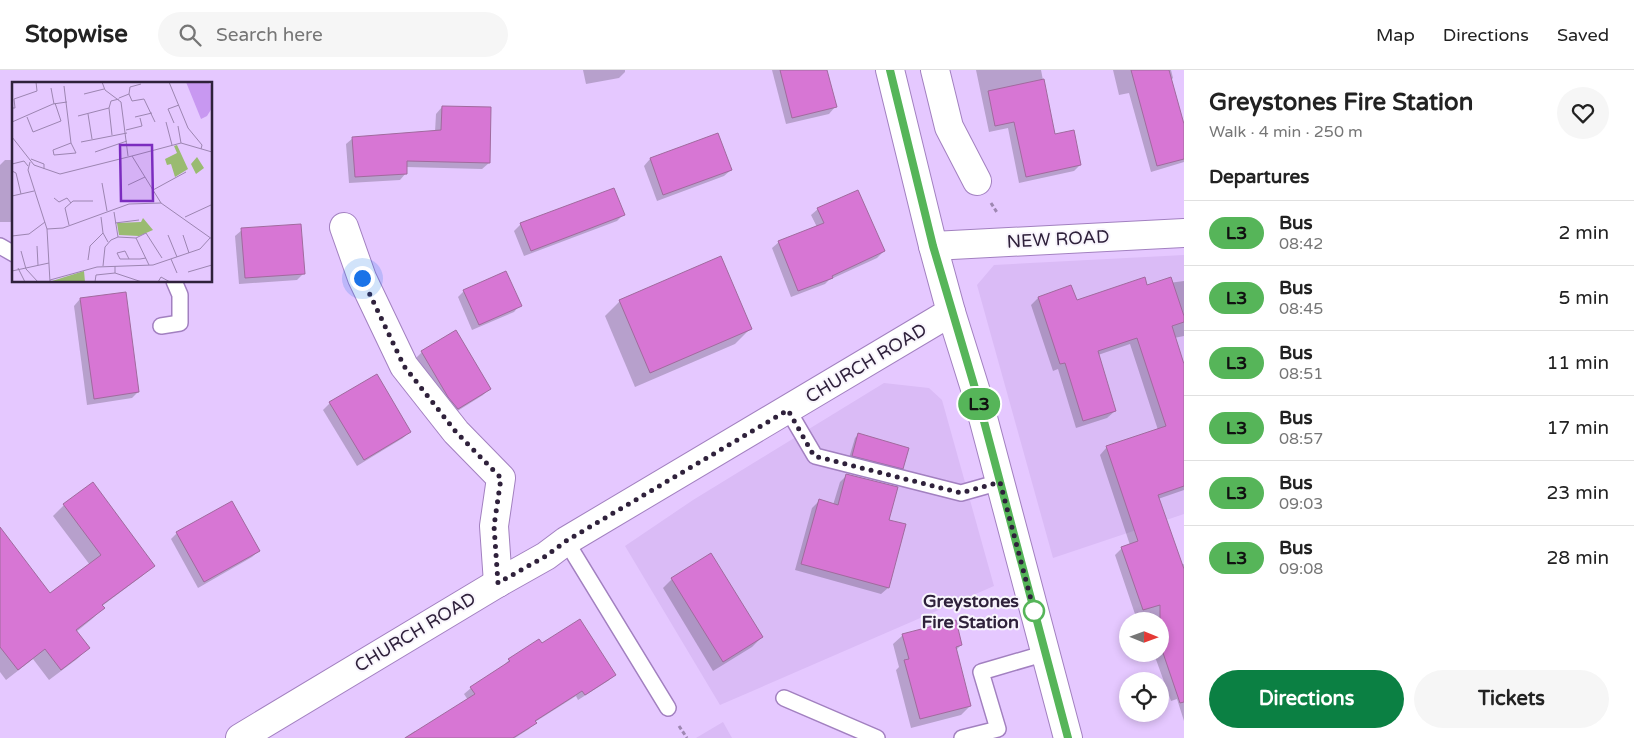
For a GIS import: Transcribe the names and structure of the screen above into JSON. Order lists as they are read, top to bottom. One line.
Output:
{"streets":{"street":["NEW ROAD","CHURCH ROAD"]},"places":["Greystones Fire Station"],"lines":["bus line L3"],"north":"right","page":{"header":"Stopwise","search":"Search here","nav":["Map","Directions","Saved"],"on_map":"L3","heading":[["Greystones Fire Station","Walk · 4 min · 250 m"],"Departures"],"list":[{"mark":"L3","name":"Bus","note":"08:42","value":"2 min"},{"mark":"L3","name":"Bus","note":"08:45","value":"5 min"},{"mark":"L3","name":"Bus","note":"08:51","value":"11 min"},{"mark":"L3","name":"Bus","note":"08:57","value":"17 min"},{"mark":"L3","name":"Bus","note":"09:03","value":"23 min"},{"mark":"L3","name":"Bus","note":"09:08","value":"28 min"}],"buttons":["Directions","Tickets"]}}
